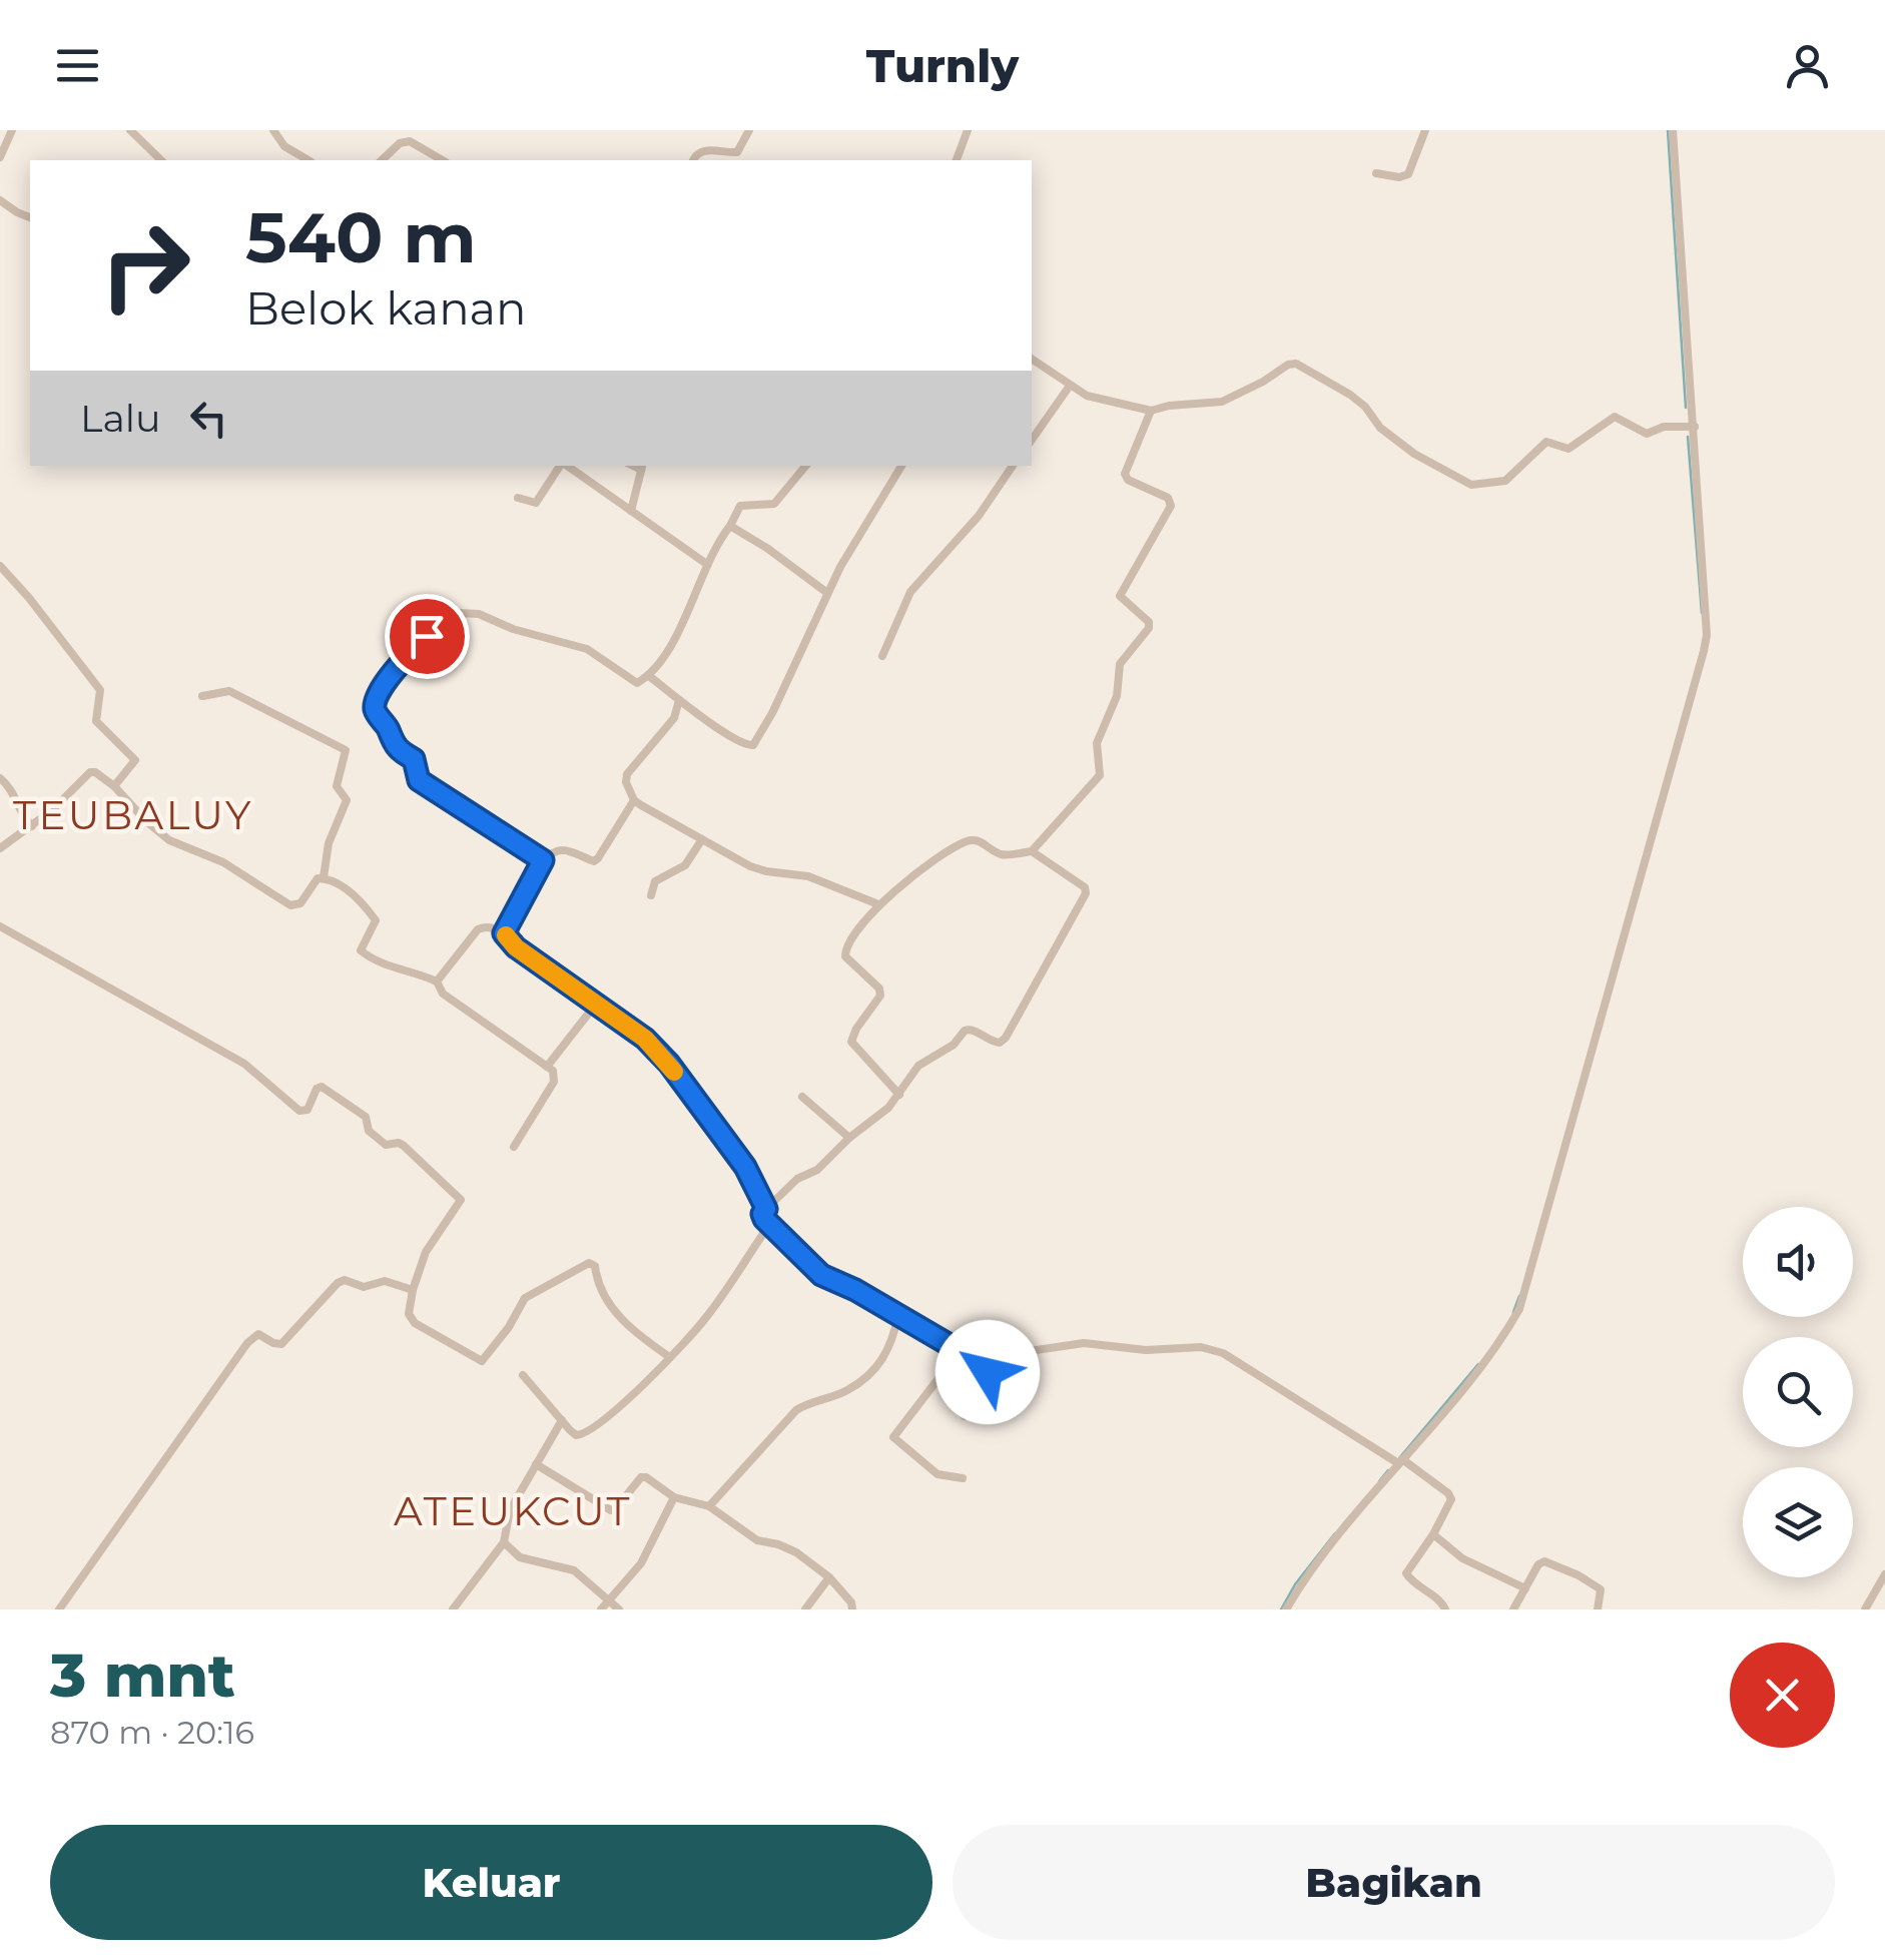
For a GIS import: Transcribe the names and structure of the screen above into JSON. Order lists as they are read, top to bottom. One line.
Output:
{"districts":["TEUBALUY","ATEUKCUT"],"page":{"header":"Turnly","turn":["540 m","Belok kanan"],"then":"Lalu","heading":["3 mnt","870 m · 20:16"],"buttons":["Keluar","Bagikan"]}}
